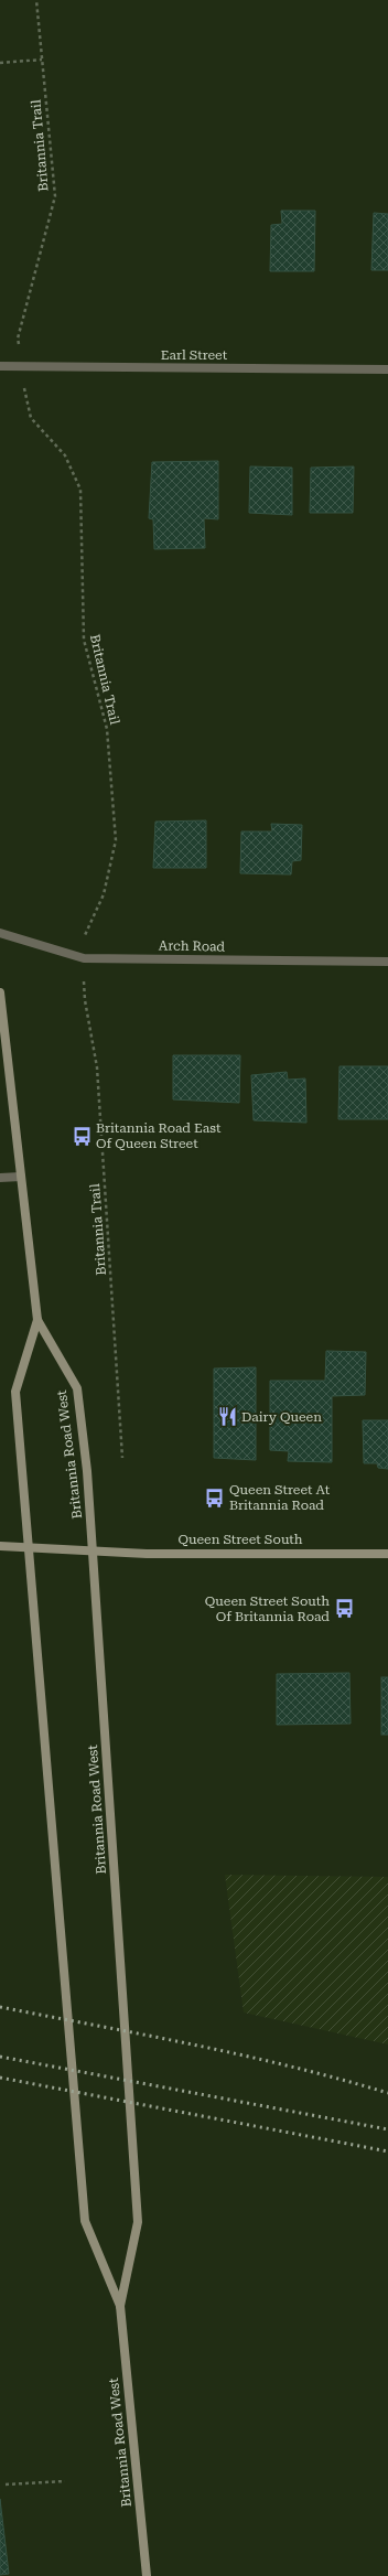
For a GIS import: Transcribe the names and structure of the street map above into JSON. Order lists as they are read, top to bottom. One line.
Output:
{"streets":{"main road":["Britannia Road West","Queen Street South"],"street":["Earl Street","Arch Road"],"path":["Britannia Trail"]},"crossings":[["Britannia Road West","Queen Street South"]],"places":{"bus stop":["Britannia Road East Of Queen Street","Queen Street At Britannia Road","Queen Street South Of Britannia Road"],"restaurant":["Dairy Queen"]}}
